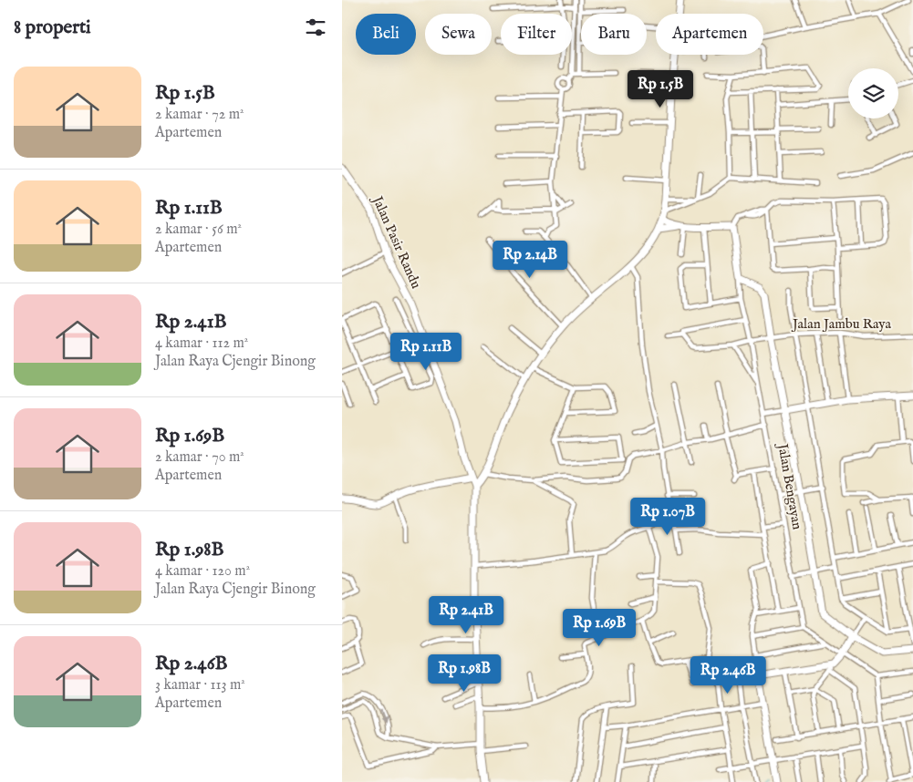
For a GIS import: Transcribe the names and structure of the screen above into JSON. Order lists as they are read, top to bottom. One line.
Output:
{"streets":{"street":["Jalan Pasir Randu","Jalan Jambu Raya","Jalan Bengayan"]},"crossings":[["Jalan Jambu Raya","Jalan Bengayan"]],"page":{"heading":"8 properti","chip":["Beli","Sewa","Filter","Baru","Apartemen"],"list":[{"name":"Rp 1.5B","note":"2 kamar · 72 m² · Apartemen"},{"name":"Rp 1.11B","note":"2 kamar · 56 m² · Apartemen"},{"name":"Rp 2.41B","note":"4 kamar · 112 m² · Jalan Raya Cjengir Binong"},{"name":"Rp 1.69B","note":"2 kamar · 70 m² · Apartemen"},{"name":"Rp 1.98B","note":"4 kamar · 120 m² · Jalan Raya Cjengir Binong"},{"name":"Rp 2.46B","note":"3 kamar · 113 m² · Apartemen"}],"price":["Rp 1.5B","Rp 2.14B","Rp 1.11B","Rp 1.07B","Rp 2.41B","Rp 1.69B","Rp 1.98B","Rp 2.46B"]}}
